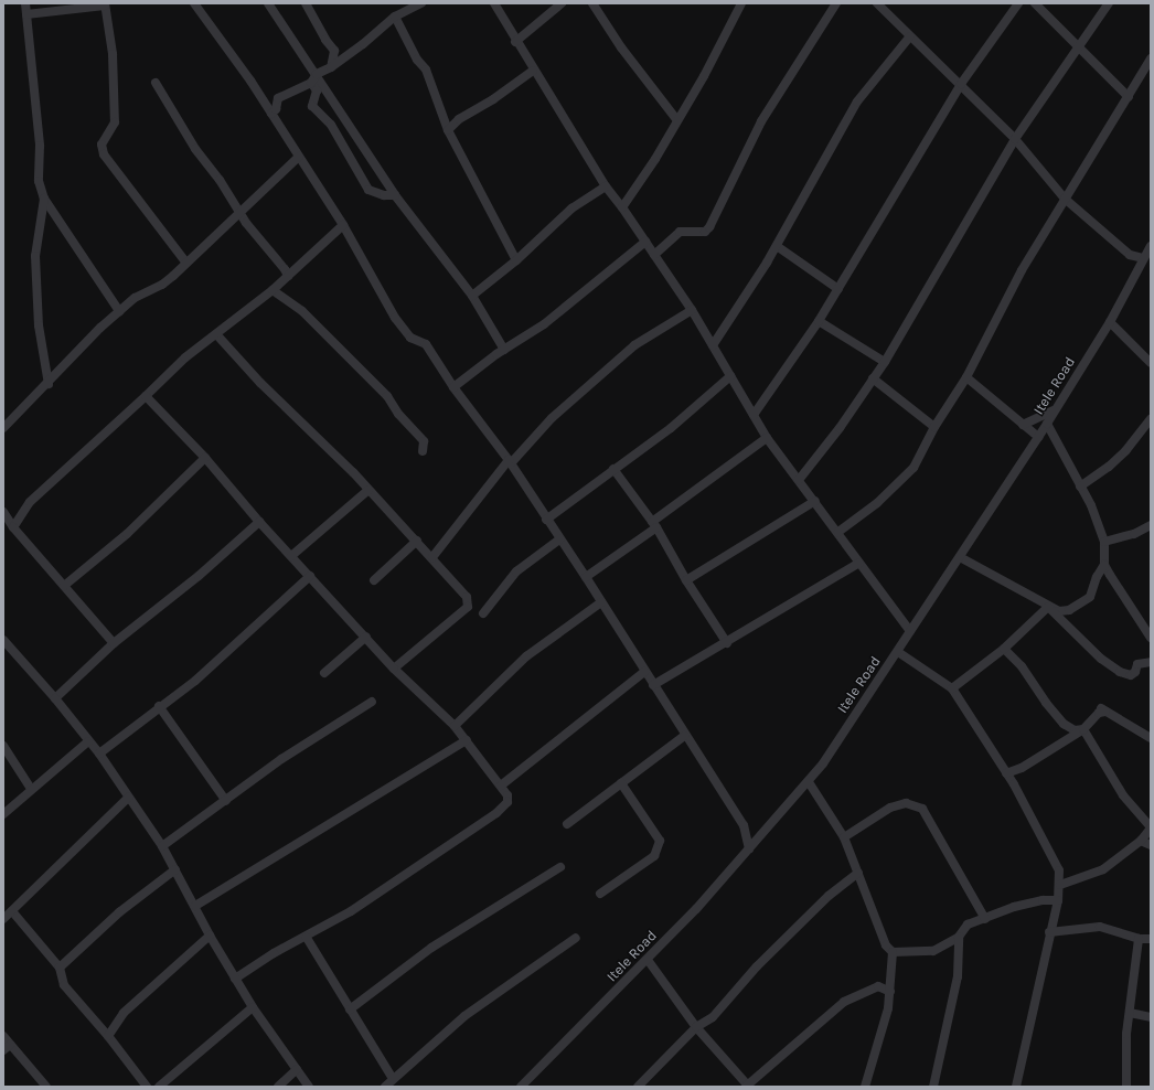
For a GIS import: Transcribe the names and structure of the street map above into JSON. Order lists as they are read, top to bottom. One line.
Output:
{"streets":{"street":["Itele Road"]}}
